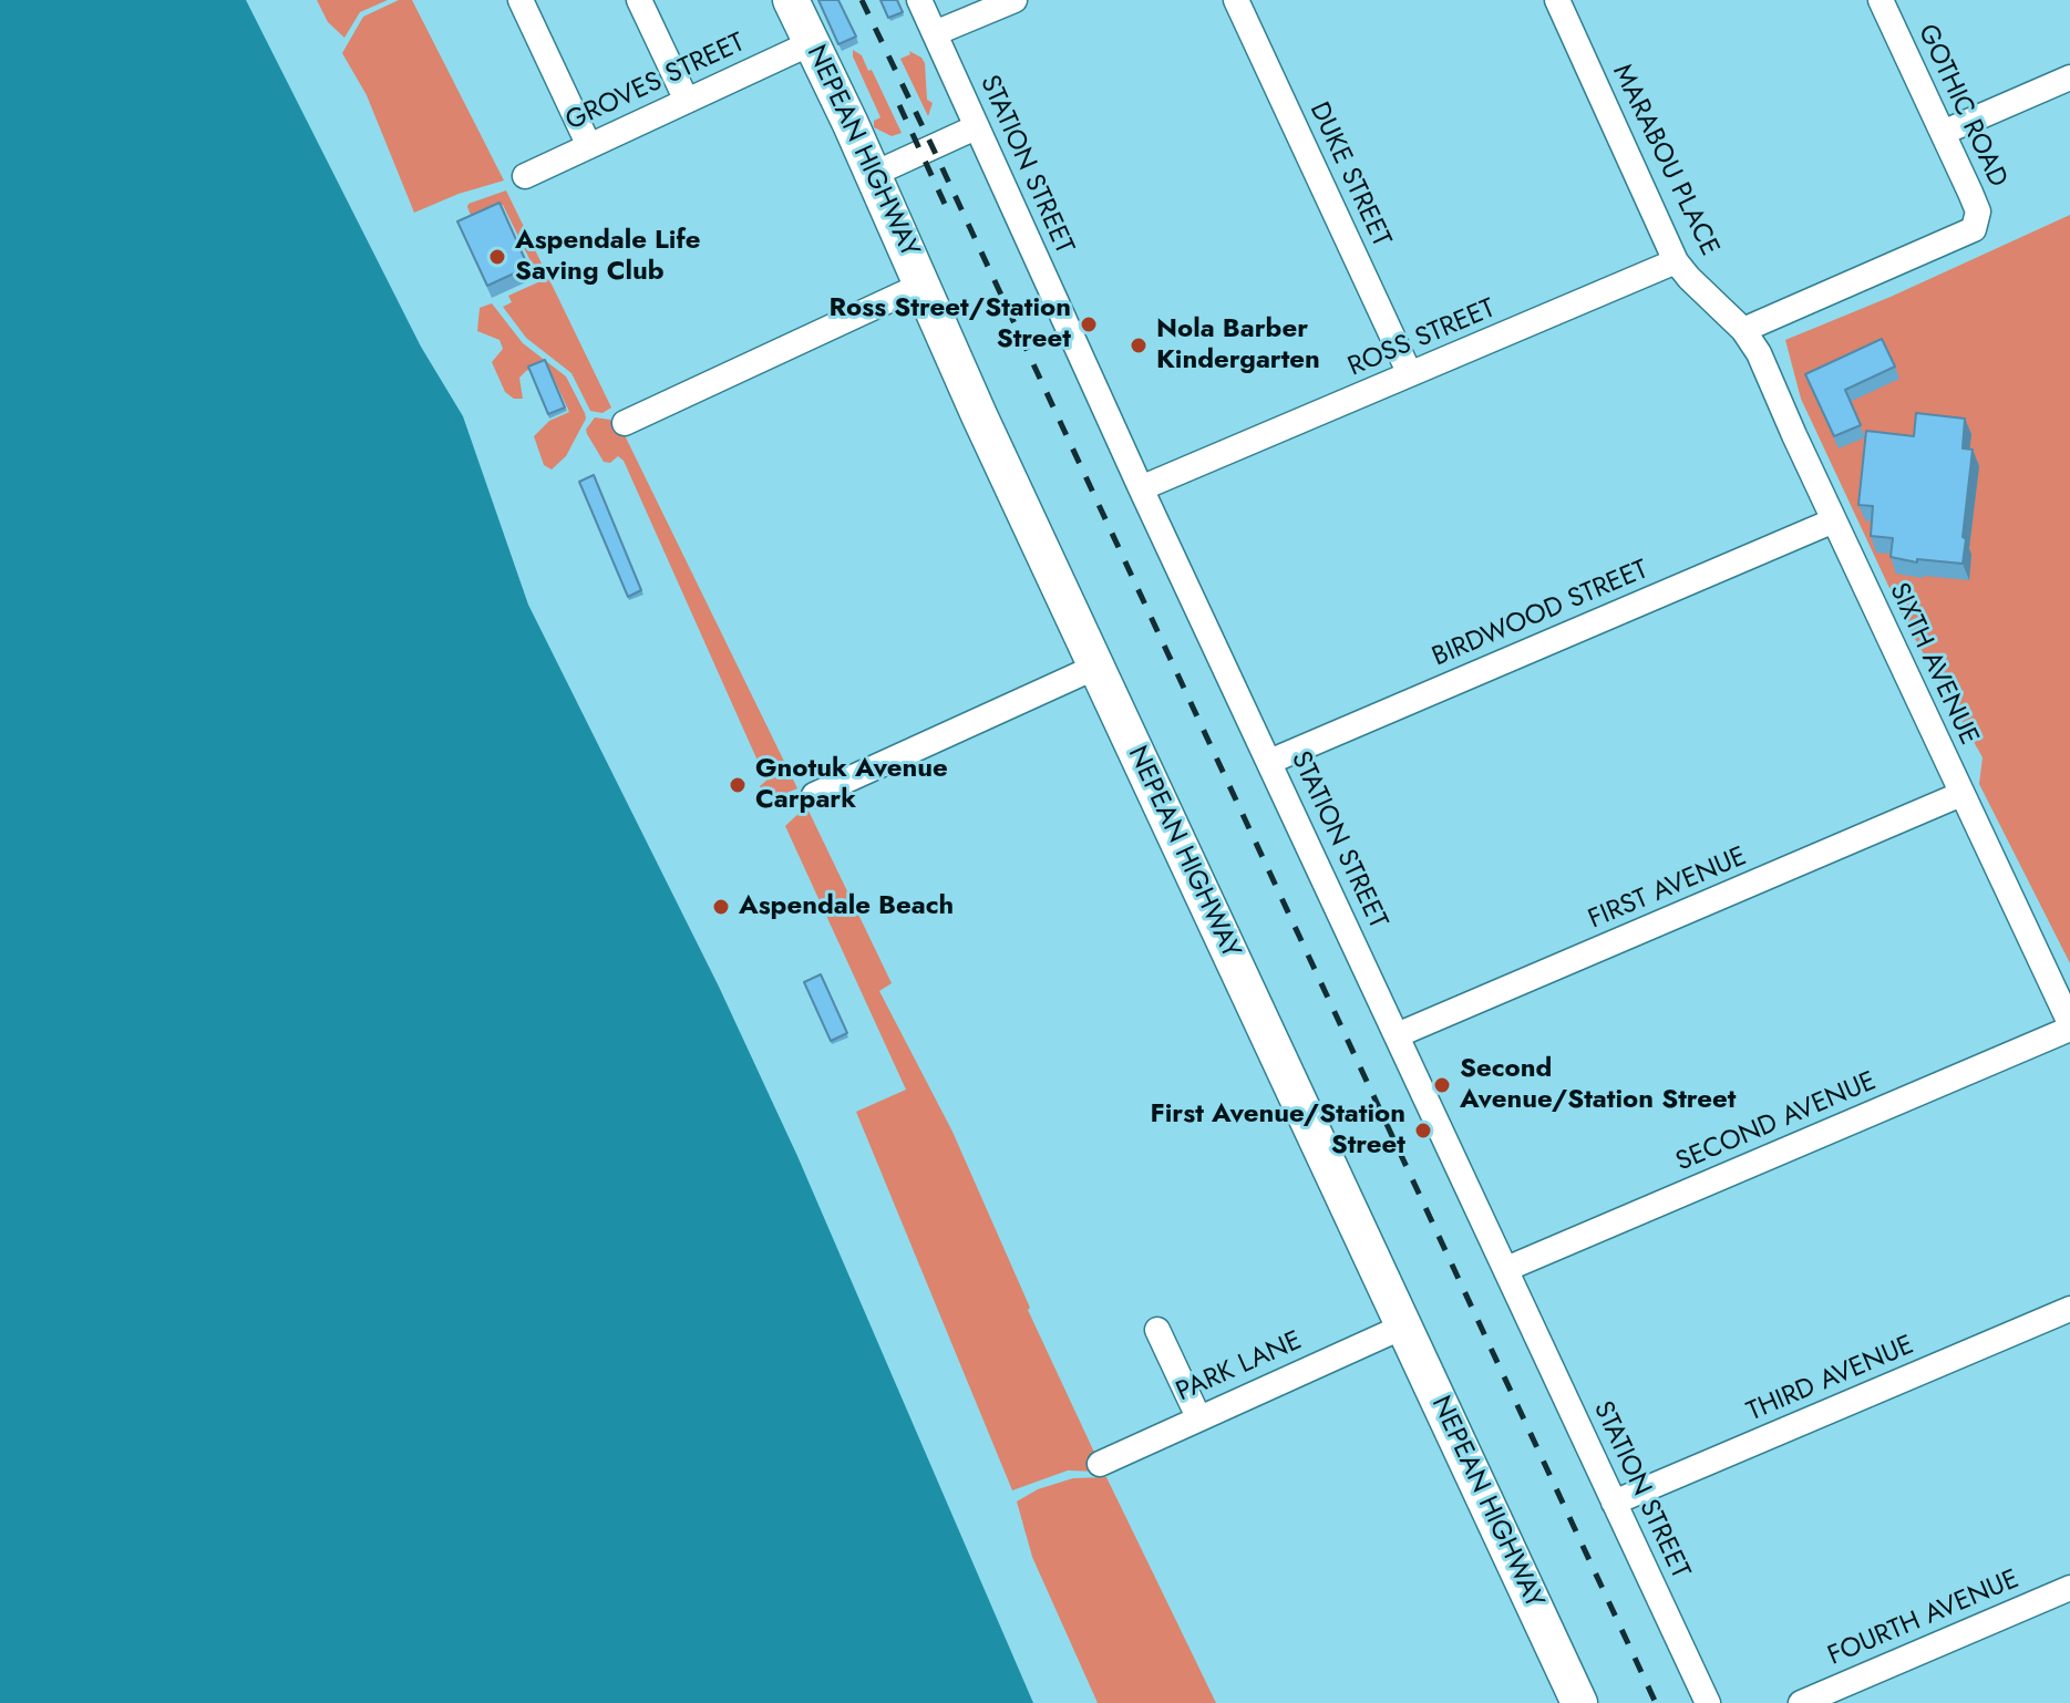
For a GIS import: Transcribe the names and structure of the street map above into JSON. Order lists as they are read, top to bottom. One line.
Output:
{"streets":{"highway":["NEPEAN HIGHWAY"],"street":["GROVES STREET","GOTHIC ROAD","MARABOU PLACE","STATION STREET","DUKE STREET","ROSS STREET","BIRDWOOD STREET","SIXTH AVENUE","FIRST AVENUE","SECOND AVENUE","PARK LANE","THIRD AVENUE","FOURTH AVENUE"]},"crossings":[["GROVES STREET","NEPEAN HIGHWAY"],["GOTHIC ROAD","MARABOU PLACE"],["GOTHIC ROAD","SIXTH AVENUE"],["NEPEAN HIGHWAY","PARK LANE"],["MARABOU PLACE","ROSS STREET"],["MARABOU PLACE","SIXTH AVENUE"],["STATION STREET","ROSS STREET"],["STATION STREET","BIRDWOOD STREET"],["STATION STREET","FIRST AVENUE"],["STATION STREET","SECOND AVENUE"],["STATION STREET","THIRD AVENUE"],["DUKE STREET","ROSS STREET"],["BIRDWOOD STREET","SIXTH AVENUE"],["SIXTH AVENUE","FIRST AVENUE"],["SIXTH AVENUE","SECOND AVENUE"]],"places":["Aspendale Life Saving Club","Ross Street/Station Street","Nola Barber Kindergarten","Gnotuk Avenue Carpark","Aspendale Beach","Second Avenue/Station Street","First Avenue/Station Street"]}
